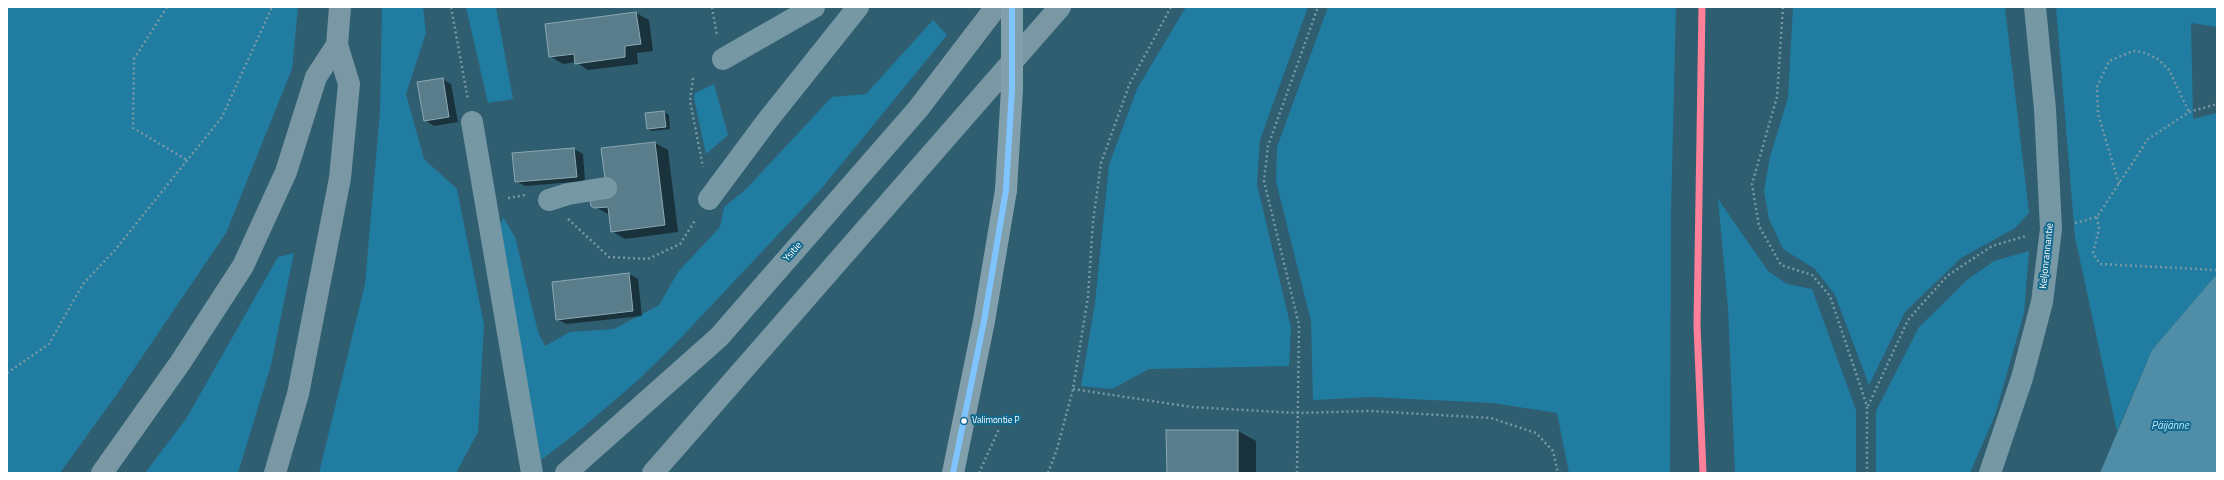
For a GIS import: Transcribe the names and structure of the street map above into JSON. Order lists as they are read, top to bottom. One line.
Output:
{"streets":{"highway":["Ysitie"],"street":["Keljonrannantie"]},"water":["Päijänne"],"places":["Valimontie P"]}
